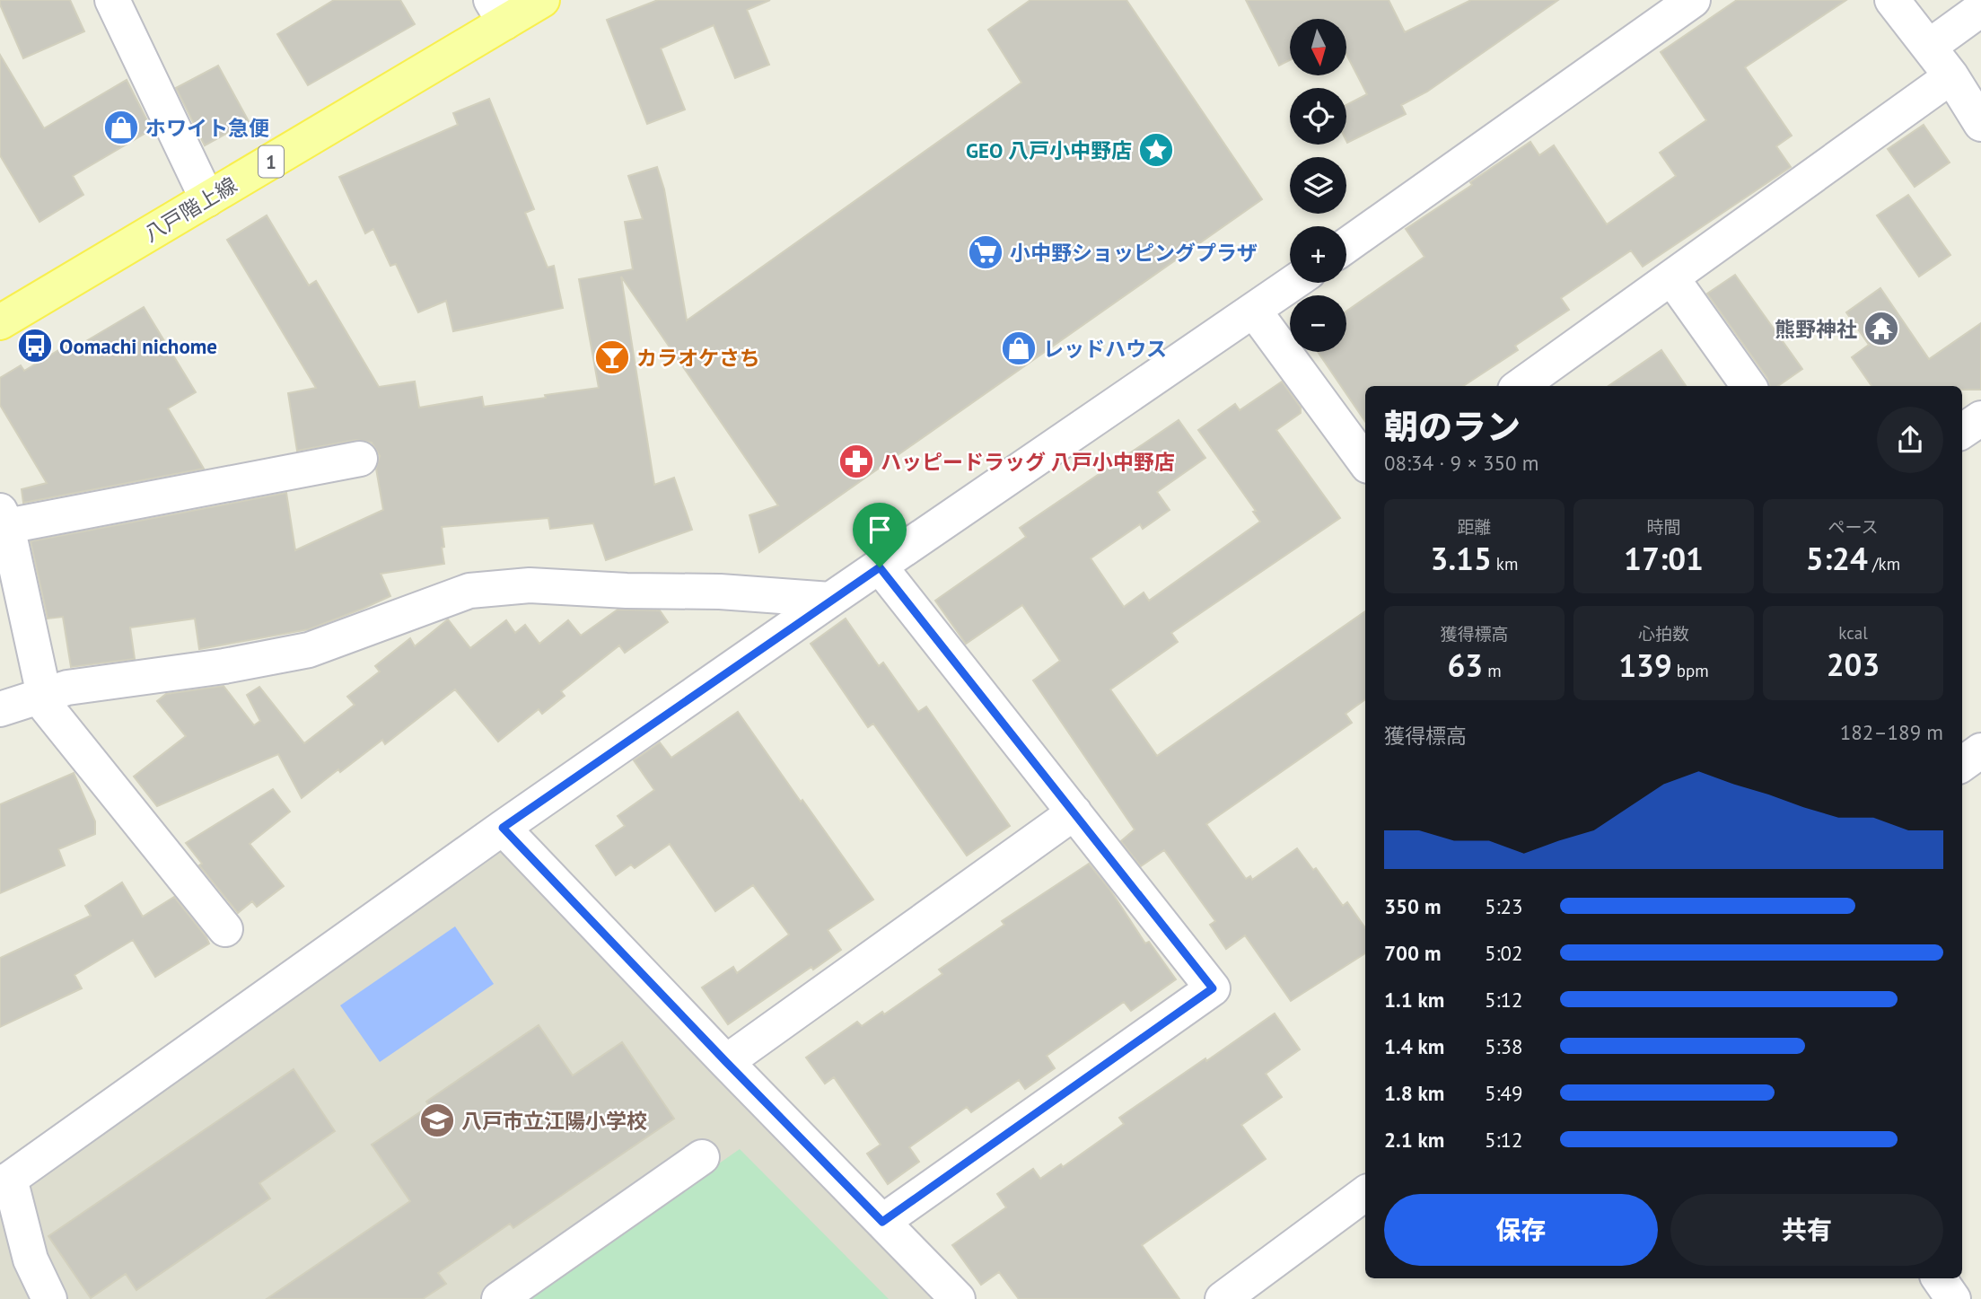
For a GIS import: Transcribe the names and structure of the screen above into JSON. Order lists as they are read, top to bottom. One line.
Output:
{"streets":{"main road":["1","八戸階上線"]},"places":{"shop":["ホワイト急便","レッドハウス"],"place":["GEO 八戸小中野店"],"supermarket":["小中野ショッピングプラザ"],"temple":["熊野神社"],"bus stop":["Oomachi nichome"],"bar":["カラオケさち"],"pharmacy":["ハッピードラッグ 八戸小中野店"],"school or university":["八戸市立江陽小学校"]},"north":"bottom","page":{"map_buttons":["+","−"],"heading":["朝のラン","08:34 · 9 × 350 m"],"stats":[["距離","3.15 km"],["時間","17:01"],["ペース","5:24 /km"],["獲得標高","63 m"],["心拍数","139 bpm"],["kcal","203"]],"chart":["獲得標高","182–189 m"],"list":[{"name":"350 m","note":"5:23"},{"name":"700 m","note":"5:02"},{"name":"1.1 km","note":"5:12"},{"name":"1.4 km","note":"5:38"},{"name":"1.8 km","note":"5:49"},{"name":"2.1 km","note":"5:12"}],"buttons":["保存","共有"]}}
